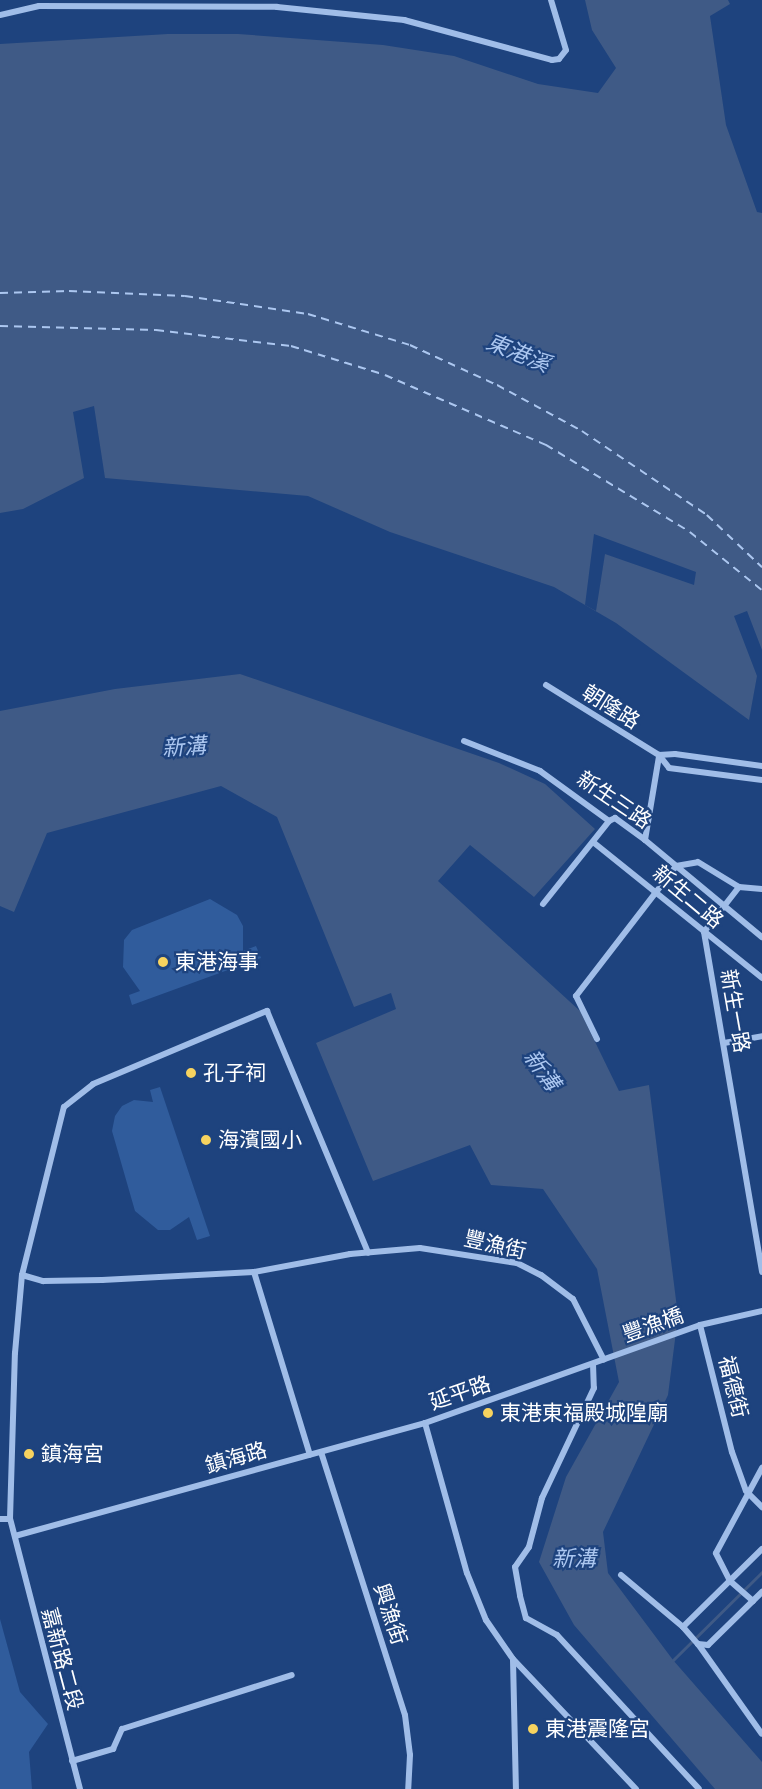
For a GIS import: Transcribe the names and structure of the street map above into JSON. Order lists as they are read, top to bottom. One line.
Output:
{"streets":{"street":["朝隆路","新生三路","新生二路","新生一路","豐漁街","豐漁橋","福德街","延平路","鎮海路","興漁街","嘉新路二段"]},"crossings":[["新生二路","新生一路"],["豐漁街","延平路"],["豐漁橋","福德街"],["豐漁橋","延平路"],["延平路","鎮海路"],["延平路","興漁街"],["鎮海路","嘉新路二段"]],"water":["東港溪","新溝"],"places":["東港海事","孔子祠","海濱國小","東港東福殿城隍廟","鎮海宮","東港震隆宮"]}
